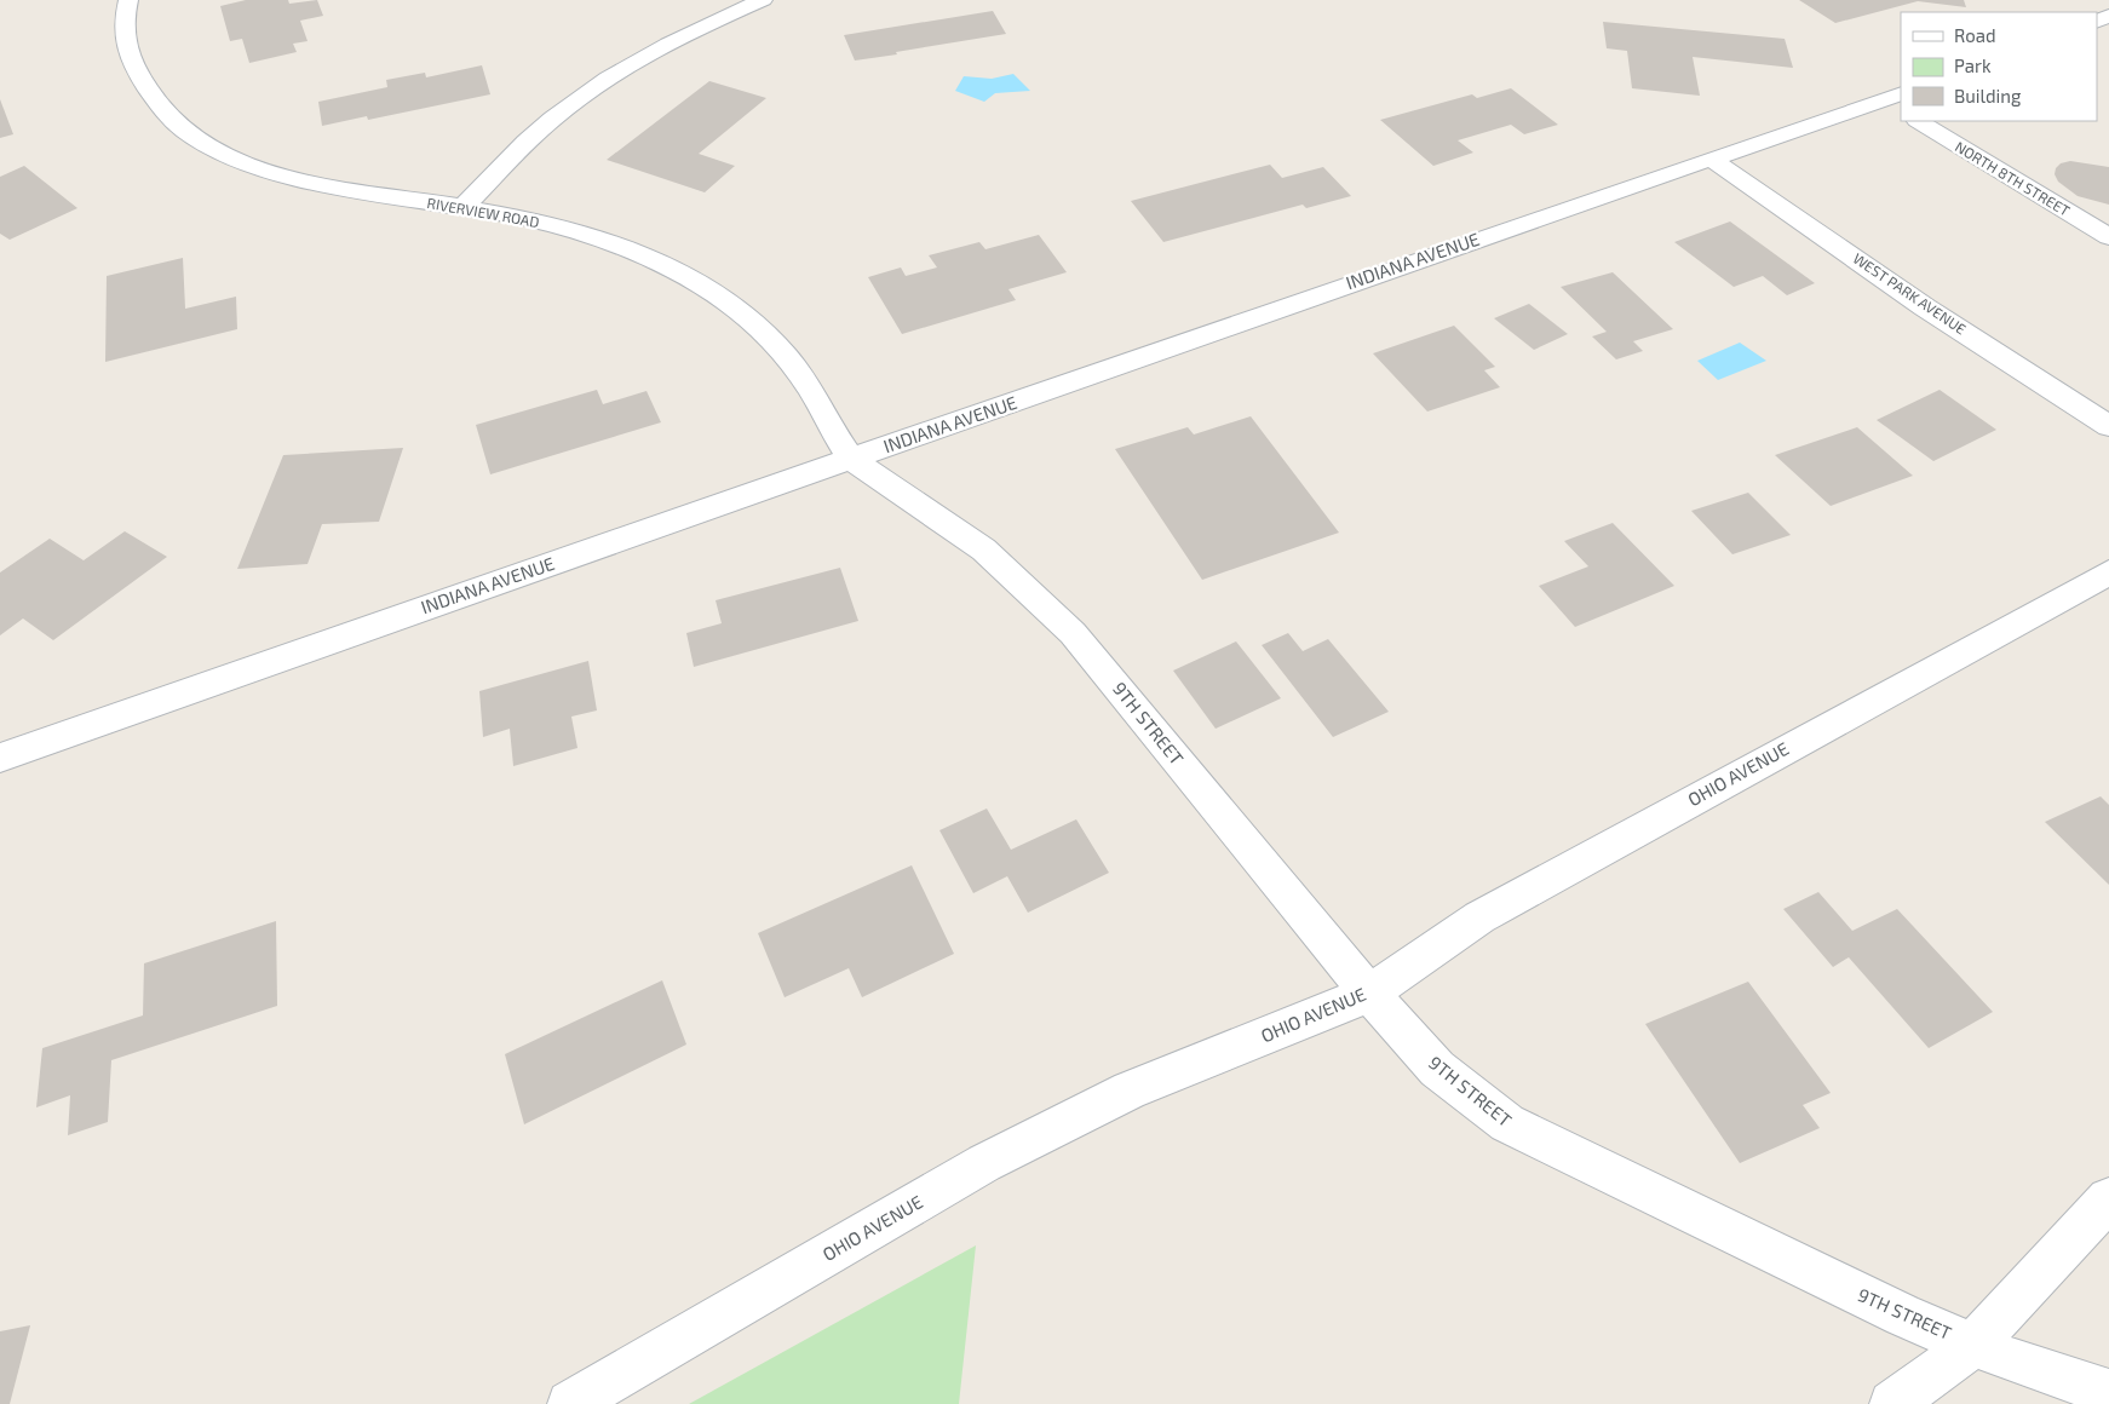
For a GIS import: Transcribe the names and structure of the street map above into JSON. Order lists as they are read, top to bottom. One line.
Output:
{"streets":{"street":["NORTH 8TH STREET","RIVERVIEW ROAD","INDIANA AVENUE","WEST PARK AVENUE","9TH STREET","OHIO AVENUE"]},"crossings":[["RIVERVIEW ROAD","INDIANA AVENUE"],["RIVERVIEW ROAD","9TH STREET"],["INDIANA AVENUE","WEST PARK AVENUE"],["INDIANA AVENUE","9TH STREET"],["9TH STREET","OHIO AVENUE"]],"legend":["Road","Park","Building"]}
